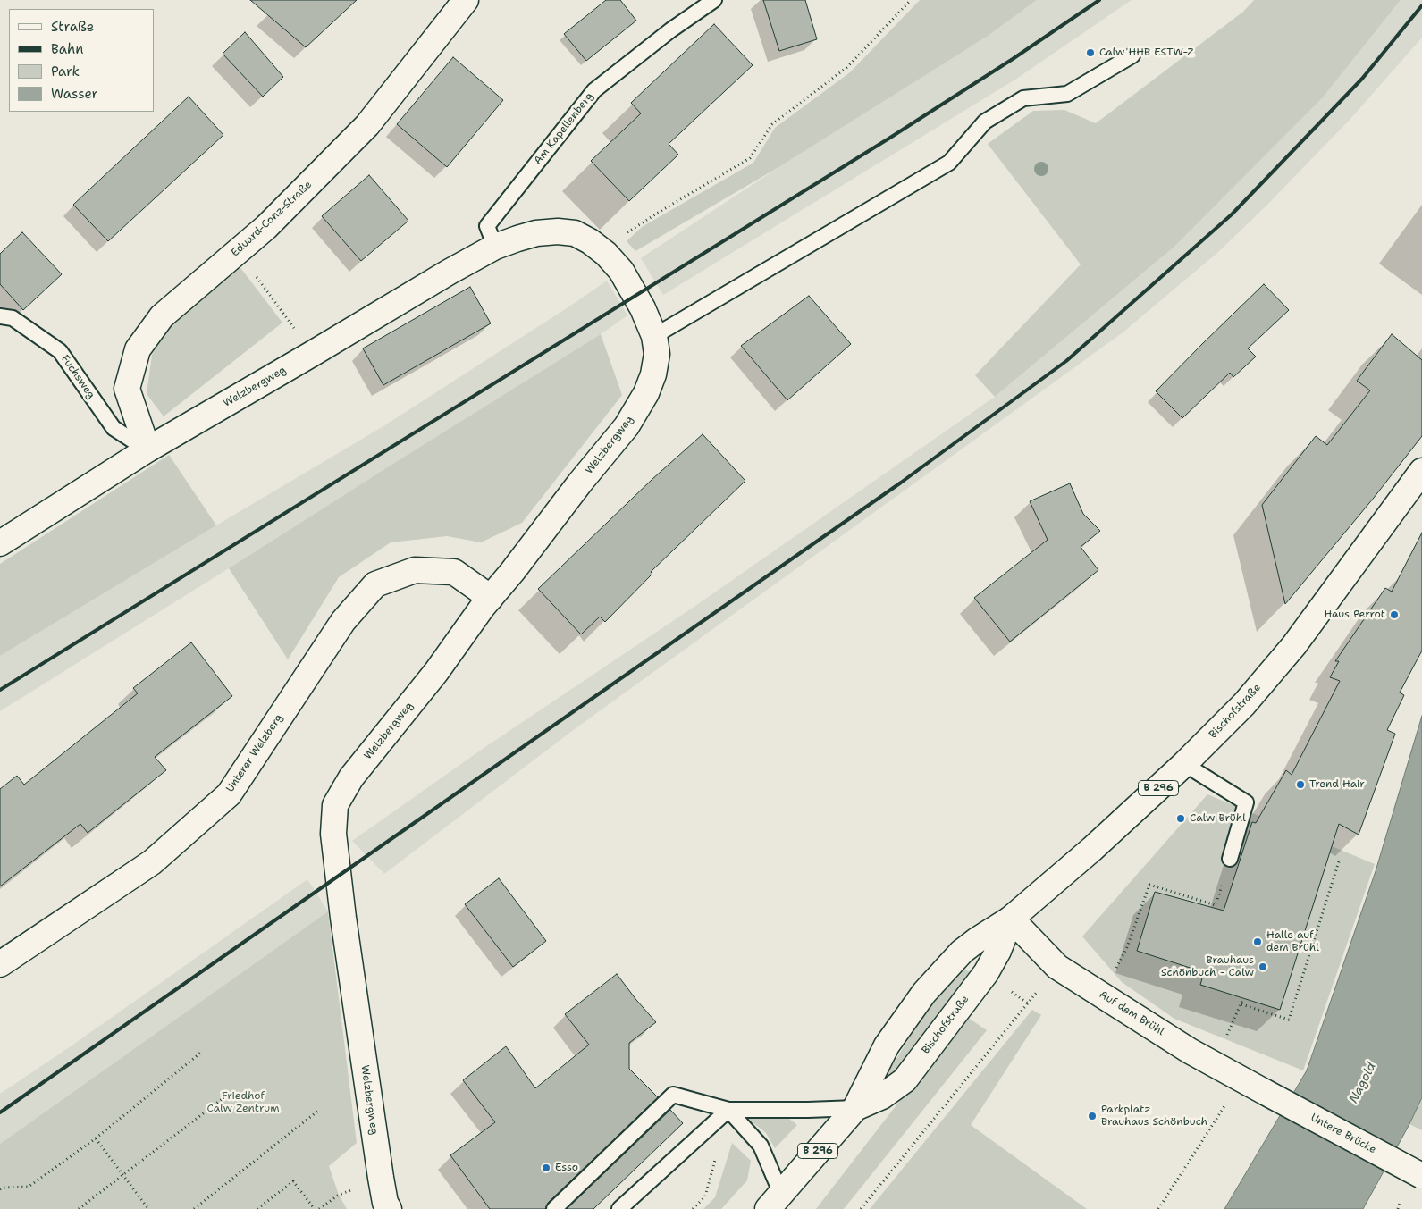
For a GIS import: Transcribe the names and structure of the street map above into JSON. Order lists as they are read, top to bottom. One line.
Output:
{"streets":{"street":["Eduard-Conz-Straße","Welzbergweg","Bischofstraße","Unterer Welzberg","B 296","Auf dem Brühl","Untere Brücke"],"lane":["Am Kapellenberg","Fuchsweg"]},"crossings":[["Am Kapellenberg","Welzbergweg"],["Eduard-Conz-Straße","Fuchsweg"],["Eduard-Conz-Straße","Welzbergweg"],["Fuchsweg","Welzbergweg"],["Welzbergweg","Unterer Welzberg"],["Bischofstraße","Auf dem Brühl"],["Auf dem Brühl","Untere Brücke"]],"water":["Nagold"],"parks":["Friedhof Calw Zentrum"],"places":["Calw HHB ESTW-Z","Haus Perrot","Trend Hair","Calw Brühl","Halle auf dem Brühl","Brauhaus Schönbuch - Calw","Parkplatz Brauhaus Schönbuch","Esso"],"legend":["Straße","Bahn","Park","Wasser"]}
